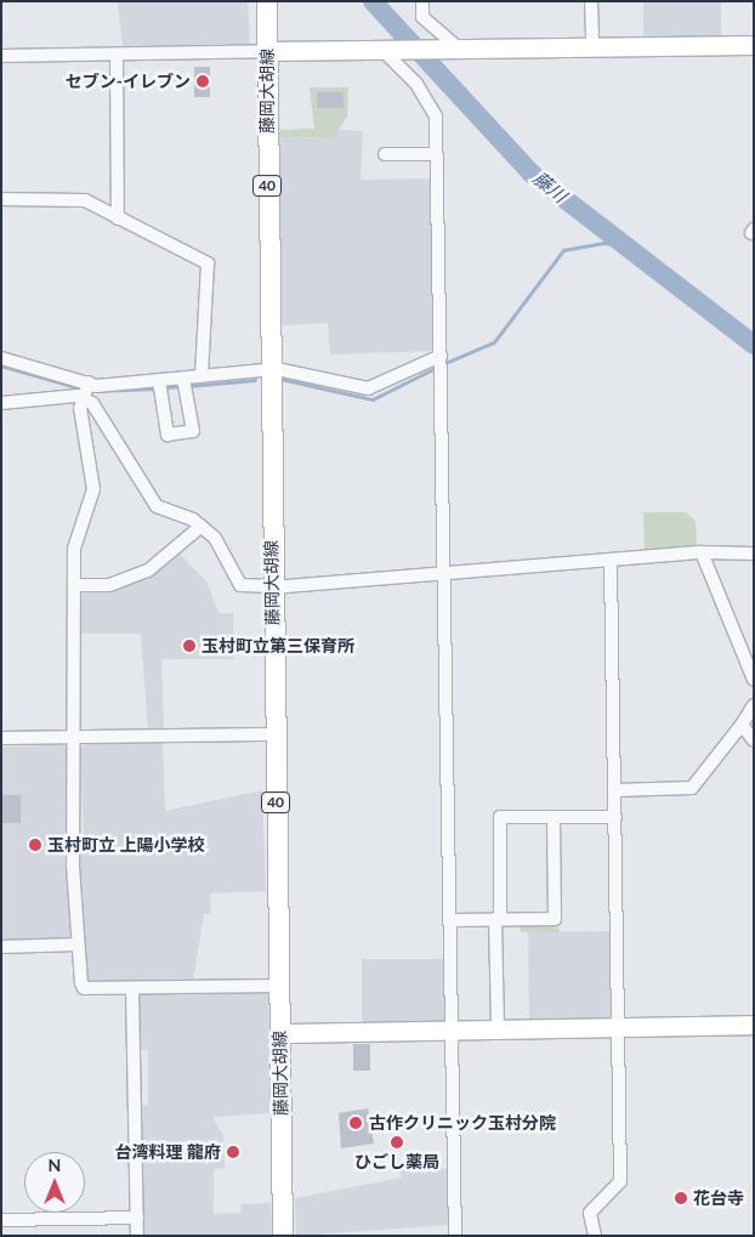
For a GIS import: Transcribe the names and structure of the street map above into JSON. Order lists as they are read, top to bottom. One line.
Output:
{"streets":{"main road":["藤岡大胡線","40"]},"water":["藤川"],"places":["セブン-イレブン","玉村町立第三保育所","玉村町立 上陽小学校","古作クリニック玉村分院","ひごし薬局","台湾料理 龍府","花台寺"],"north":"top"}
